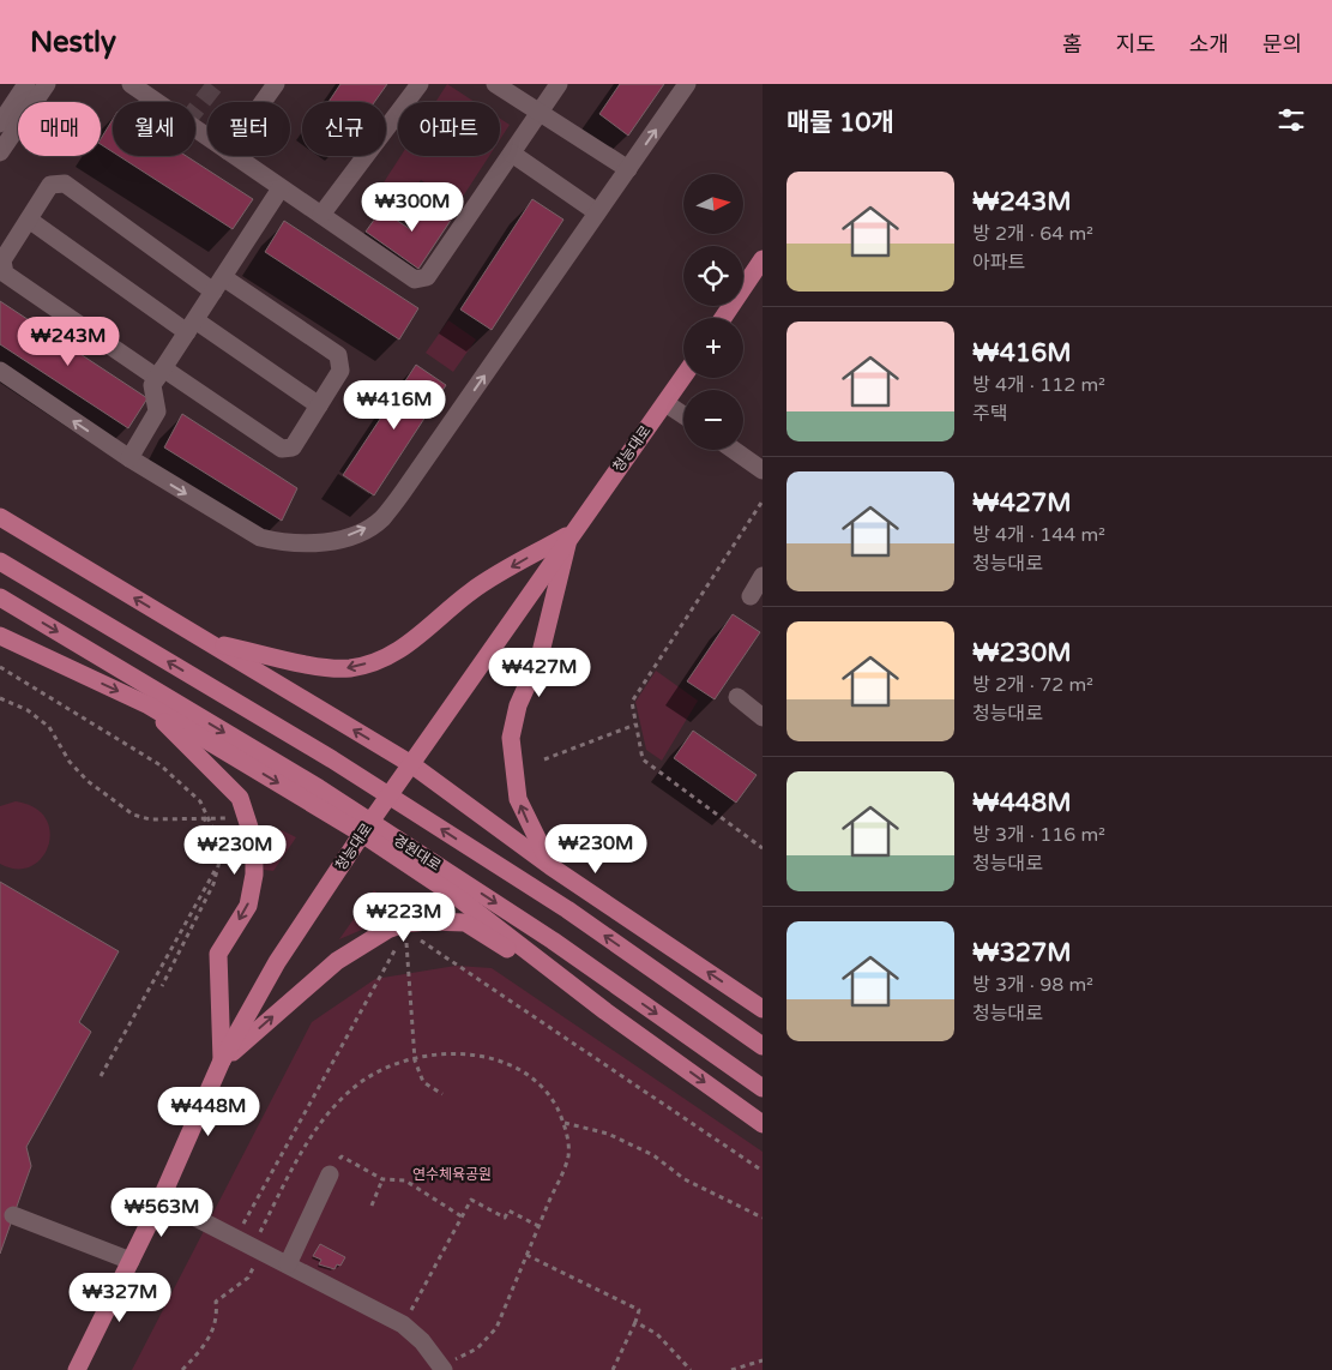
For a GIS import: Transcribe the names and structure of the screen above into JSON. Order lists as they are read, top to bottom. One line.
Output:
{"streets":{"main road":["청능대로","경원대로"]},"parks":["연수체육공원"],"north":"right","page":{"header":"Nestly","nav":["홈","지도","소개","문의"],"heading":"매물 10개","chip":["매매","월세","필터","신규","아파트"],"list":[{"name":"₩243M","note":"방 2개 · 64 m² · 아파트"},{"name":"₩416M","note":"방 4개 · 112 m² · 주택"},{"name":"₩427M","note":"방 4개 · 144 m² · 청능대로"},{"name":"₩230M","note":"방 2개 · 72 m² · 청능대로"},{"name":"₩448M","note":"방 3개 · 116 m² · 청능대로"},{"name":"₩327M","note":"방 3개 · 98 m² · 청능대로"}],"map_buttons":["+","−"],"price":["₩300M","₩243M","₩416M","₩427M","₩230M","₩230M","₩223M","₩448M","₩563M","₩327M"]}}
